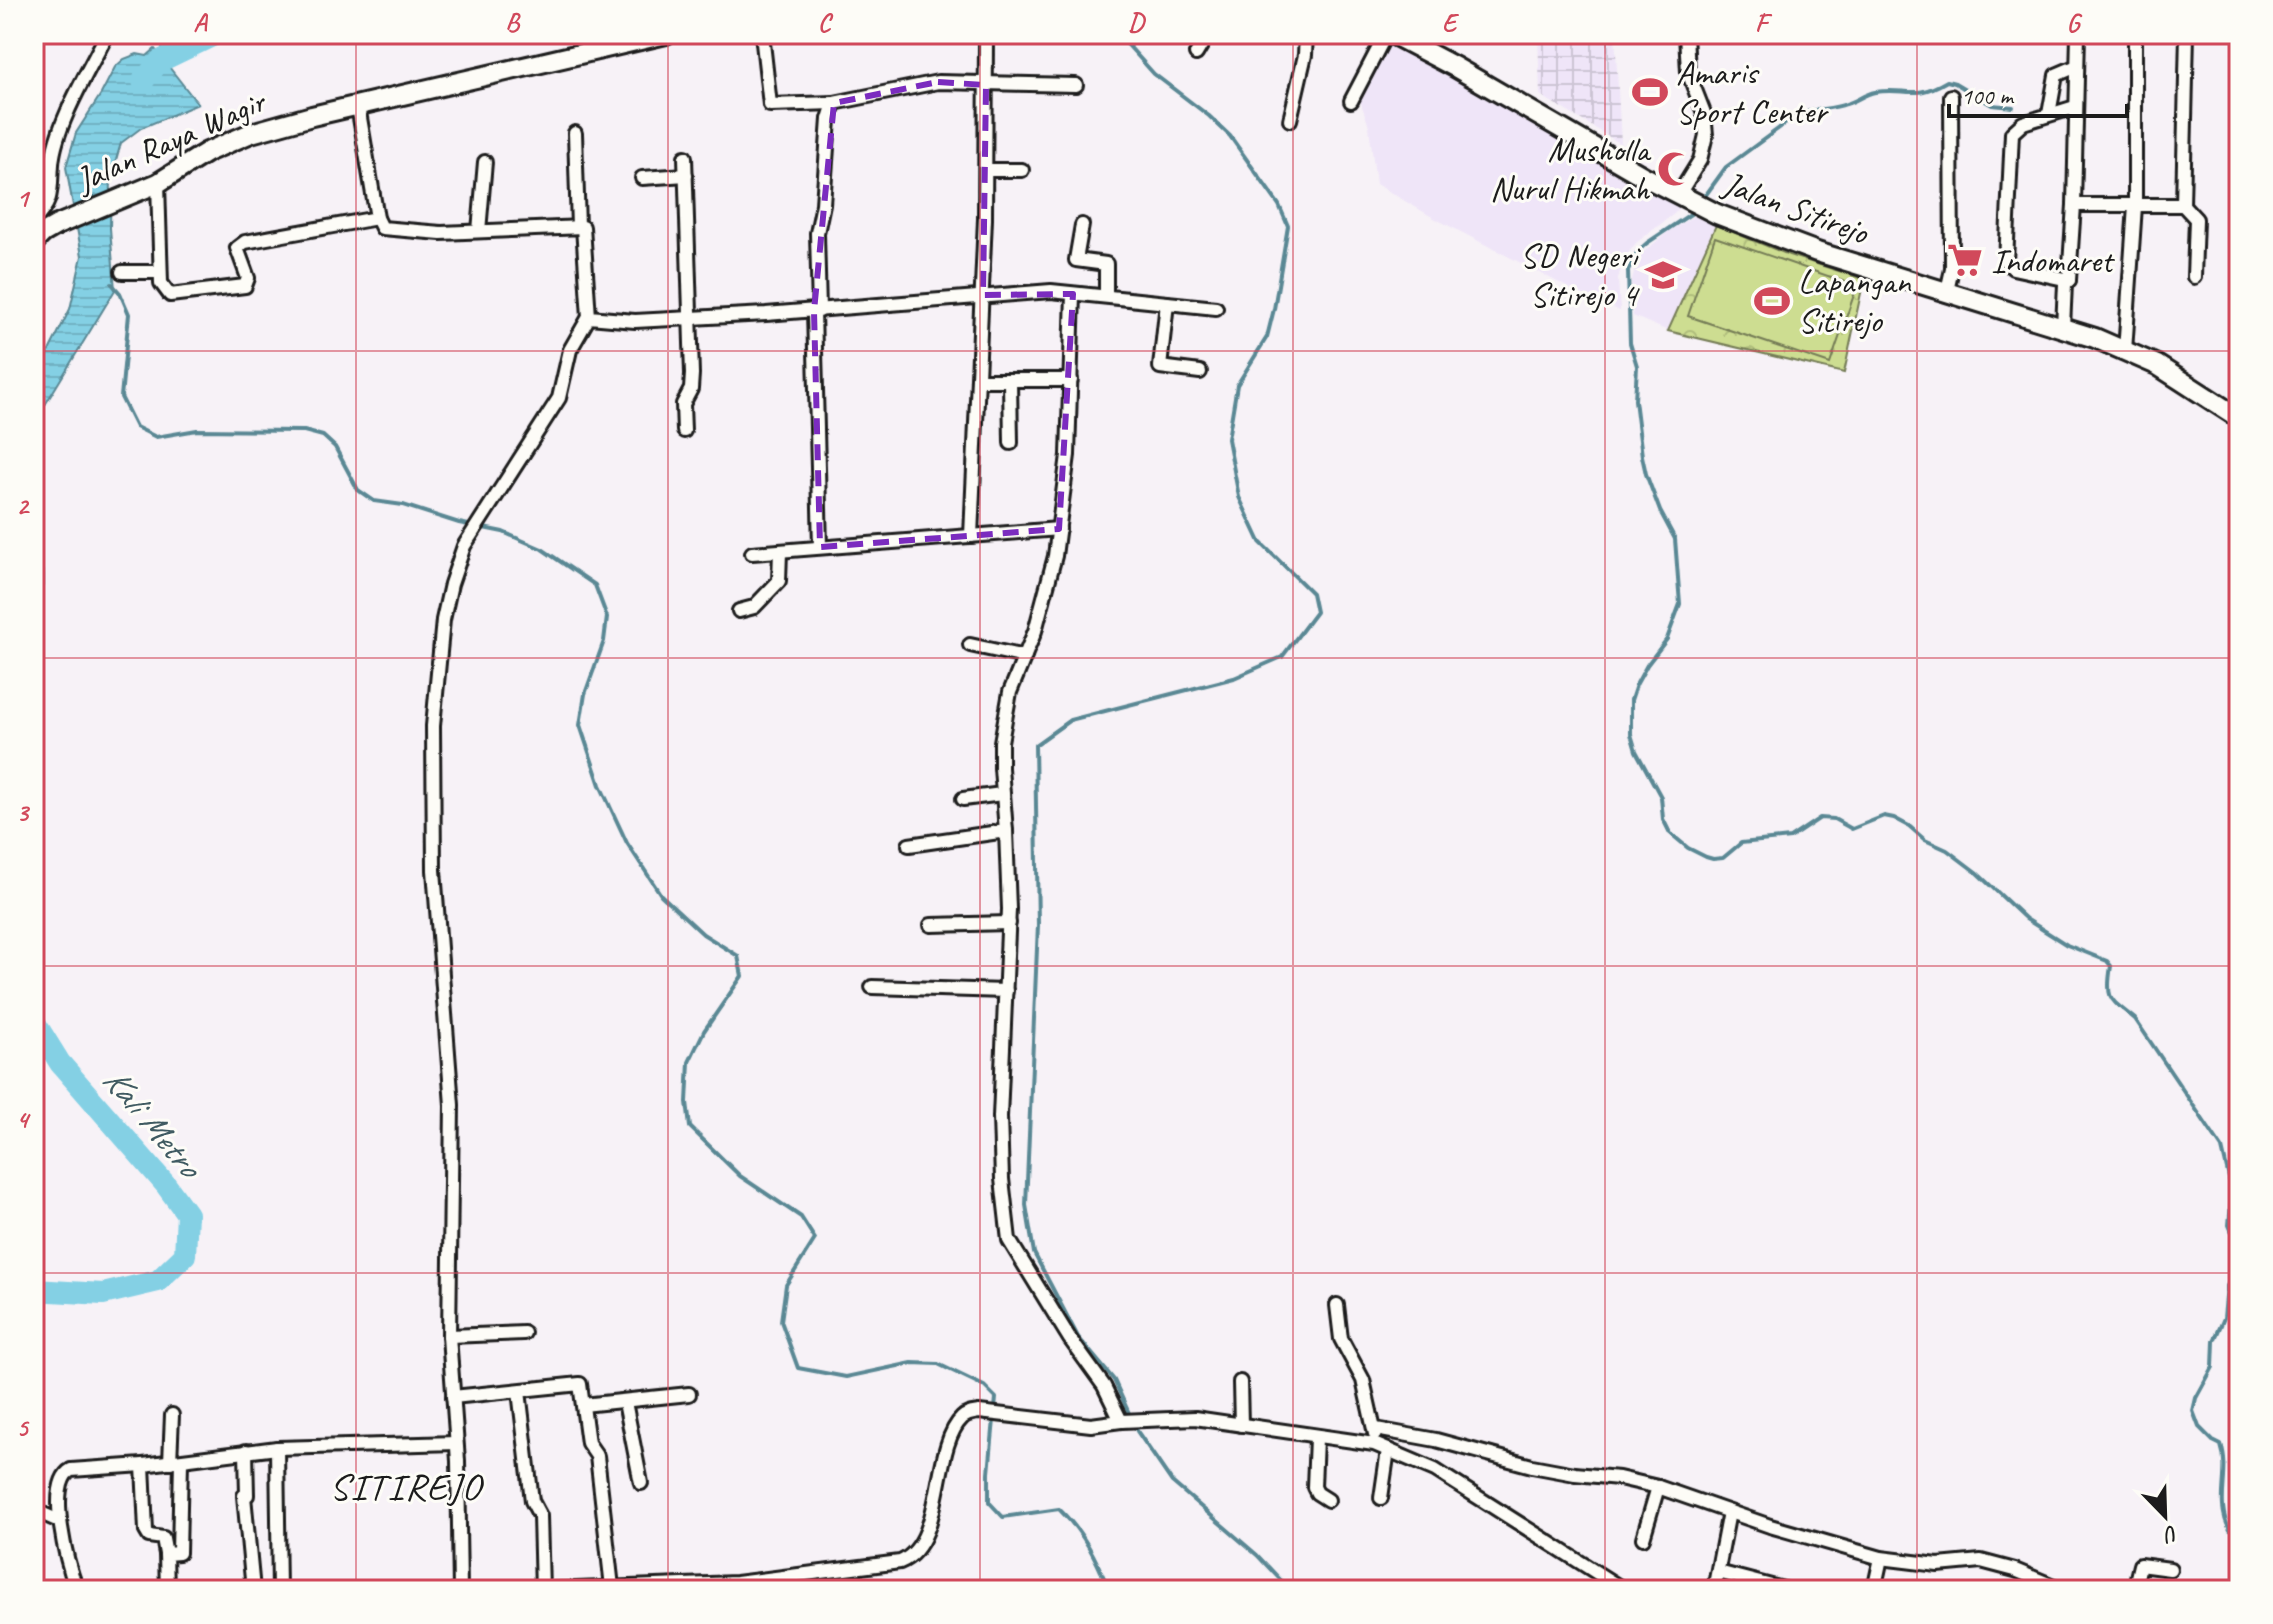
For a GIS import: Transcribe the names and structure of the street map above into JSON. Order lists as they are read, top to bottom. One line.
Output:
{"streets":{"main road":["Jalan Raya Wagir","Jalan Sitirejo"]},"districts":["SITIREJO"],"water":["Kali Metro"],"places":{"sports":["Amaris Sport Center","Lapangan Sitirejo"],"mosque":["Musholla Nurul Hikmah"],"supermarket":["Indomaret"],"school or university":["SD Negeri Sitirejo 4"]},"scale_bar":"100 m","north":"bottom right","grid":{"columns":["A","B","C","D","E","F","G"],"rows":["1","2","3","4","5"]}}
